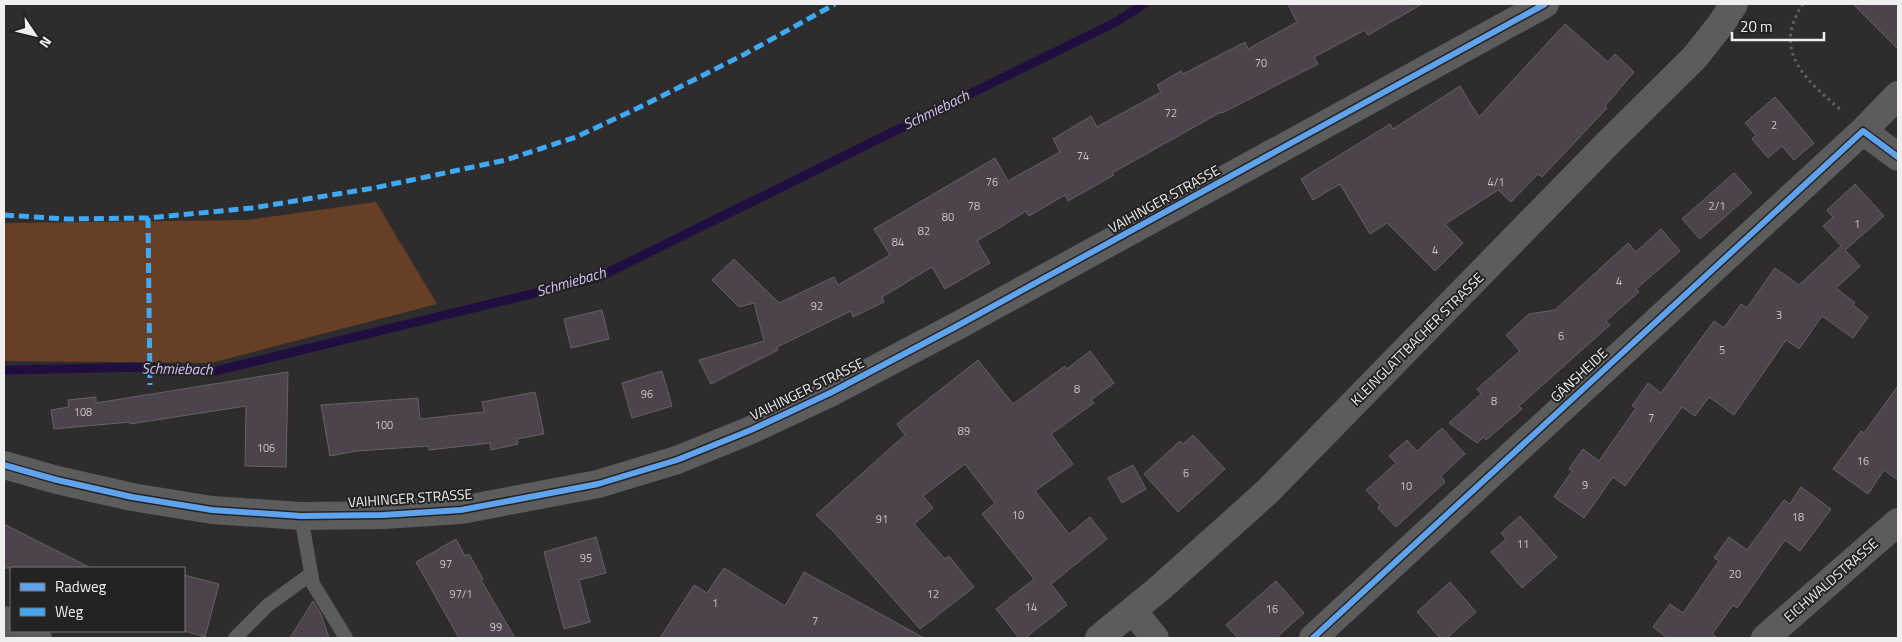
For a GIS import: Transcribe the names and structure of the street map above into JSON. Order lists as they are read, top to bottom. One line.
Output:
{"streets":{"street":["VAIHINGER STRASSE","KLEINGLATTBACHER STRASSE","GÄNSHEIDE","EICHWALDSTRASSE"]},"water":["Schmiebach"],"house_numbers":["70","72","2","74","76","4/1","78","2/1","80","1","82","84","4","4","92","3","6","5","8","96","8","108","7","100","89","106","16","6","9","10","10","18","91","11","95","97","20","97/1","12","1","14","16","7","99"],"legend":["Radweg","Weg"],"scale_bar":"20 m","north":"bottom right"}
